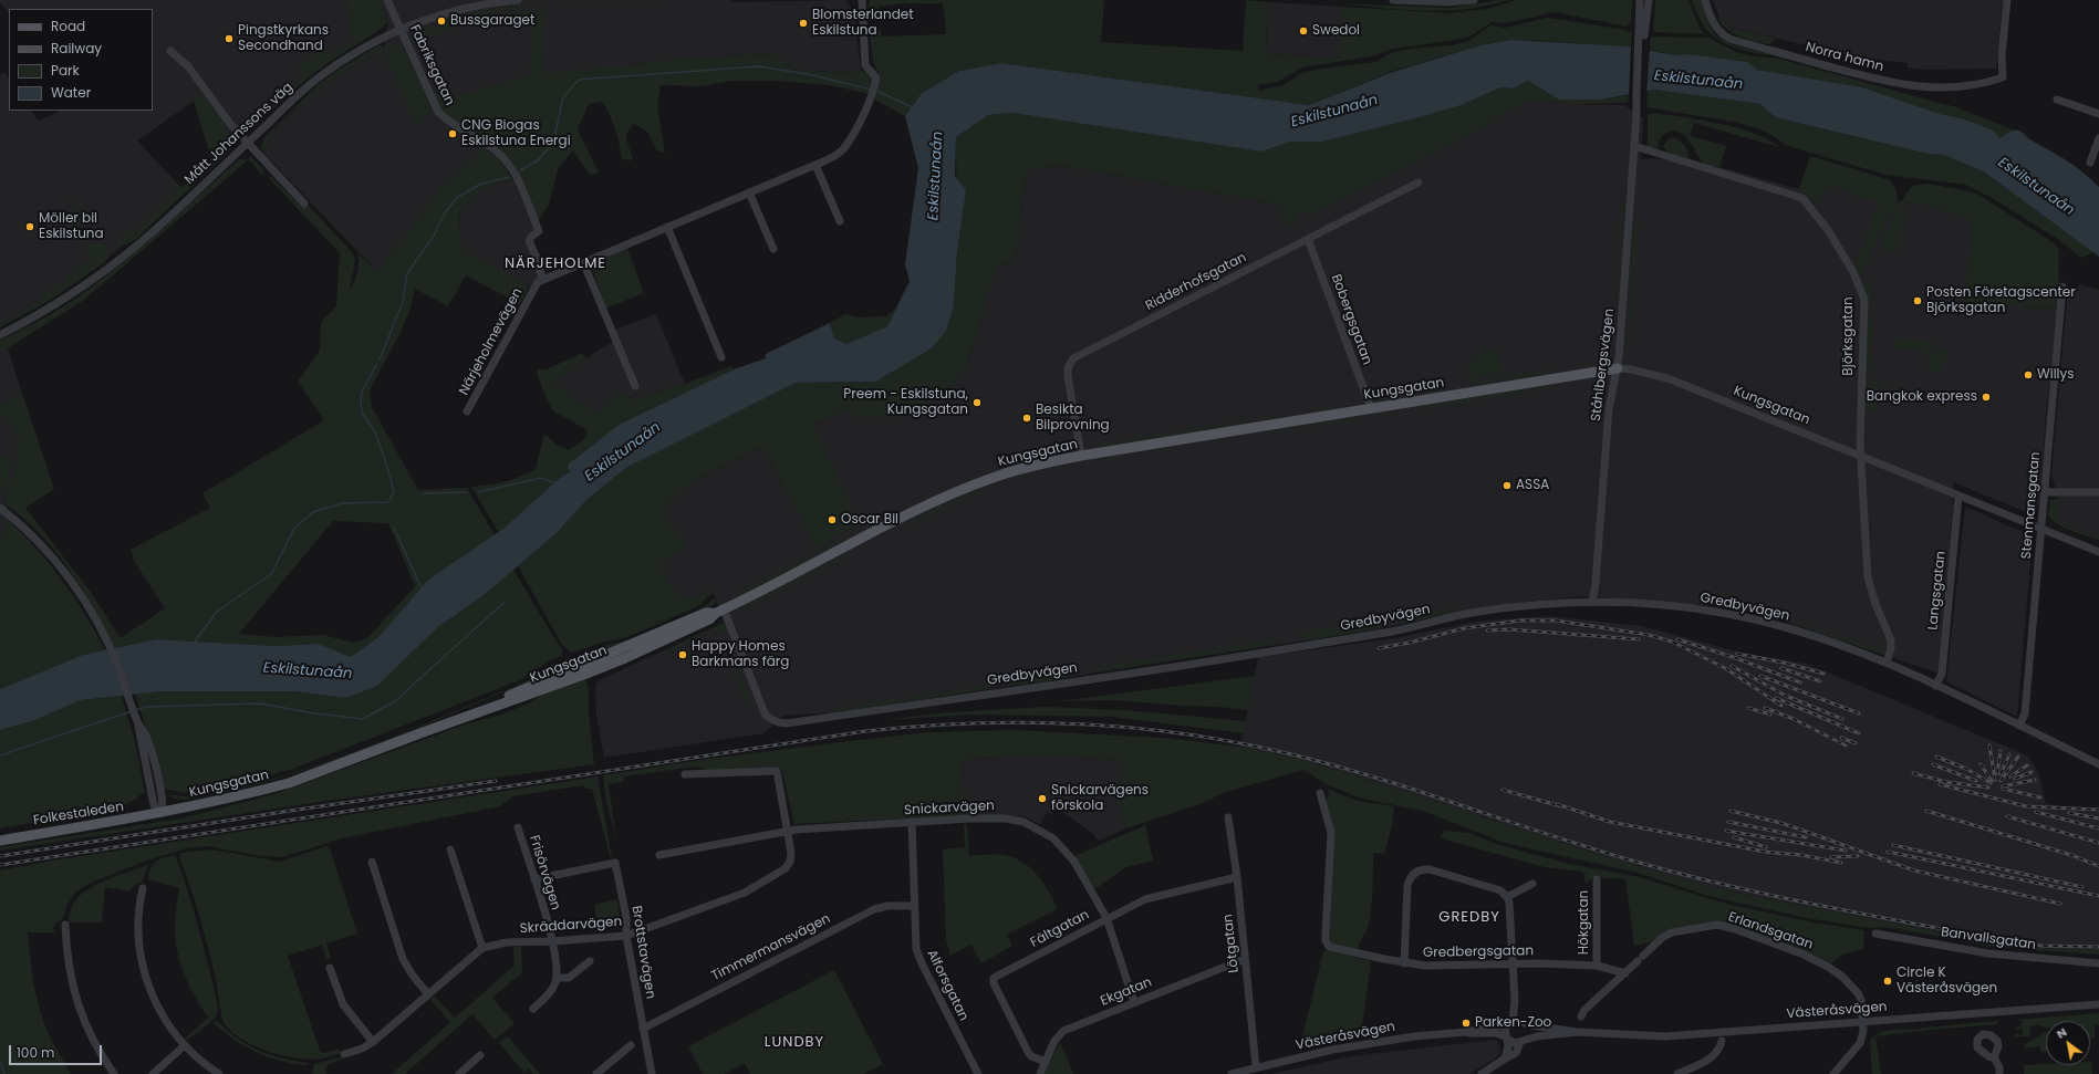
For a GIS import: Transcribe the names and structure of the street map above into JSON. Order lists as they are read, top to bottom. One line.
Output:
{"streets":{"main road":["Kungsgatan","Folkestaleden"],"street":["Norra hamn","Fabriksgatan","Mått Johanssons väg","Ridderhofsgatan","Bobergsgatan","Björksgatan","Närjeholmevägen","Ståhlbergsvägen","Stenmansgatan","Langsgatan","Gredbyvägen","Snickarvägen","Frisörvägen","Hökgatan","Skräddarvägen","Fältgatan","Erlandsgatan","Banvallsgatan","Lötgatan","Timmermansvägen","Brottstavägen","Gredbergsgatan","Alforsgatan","Ekgatan","Västeråsvägen"]},"crossings":[["Fabriksgatan","Mått Johanssons väg"],["Fabriksgatan","Närjeholmevägen"],["Ridderhofsgatan","Bobergsgatan"],["Ridderhofsgatan","Kungsgatan"],["Bobergsgatan","Kungsgatan"],["Björksgatan","Ståhlbergsvägen"],["Björksgatan","Kungsgatan"],["Björksgatan","Gredbyvägen"],["Ståhlbergsvägen","Kungsgatan"],["Ståhlbergsvägen","Gredbyvägen"],["Kungsgatan","Stenmansgatan"],["Kungsgatan","Langsgatan"],["Kungsgatan","Gredbyvägen"],["Kungsgatan","Folkestaleden"],["Stenmansgatan","Gredbyvägen"],["Langsgatan","Gredbyvägen"],["Snickarvägen","Skräddarvägen"],["Snickarvägen","Fältgatan"],["Snickarvägen","Alforsgatan"],["Snickarvägen","Ekgatan"],["Frisörvägen","Skräddarvägen"],["Frisörvägen","Brottstavägen"],["Hökgatan","Gredbergsgatan"],["Skräddarvägen","Brottstavägen"],["Fältgatan","Lötgatan"],["Fältgatan","Ekgatan"],["Erlandsgatan","Gredbergsgatan"],["Erlandsgatan","Västeråsvägen"],["Lötgatan","Ekgatan"],["Lötgatan","Västeråsvägen"],["Timmermansvägen","Brottstavägen"],["Timmermansvägen","Alforsgatan"]],"districts":["NÄRJEHOLME","GREDBY","LUNDBY"],"water":["Eskilstunaån"],"places":["Bussgaraget","Blomsterlandet Eskilstuna","Swedol","Pingstkyrkans Secondhand","CNG Biogas Eskilstuna Energi","Möller bil Eskilstuna","Posten Företagscenter Björksgatan","Willys","Bangkok express","Preem - Eskilstuna, Kungsgatan","Besikta Bilprovning","ASSA","Oscar Bil","Happy Homes Barkmans färg","Snickarvägens förskola","Circle K Västeråsvägen","Parken-Zoo"],"legend":["Road","Railway","Park","Water"],"scale_bar":"100 m","north":"top left"}
